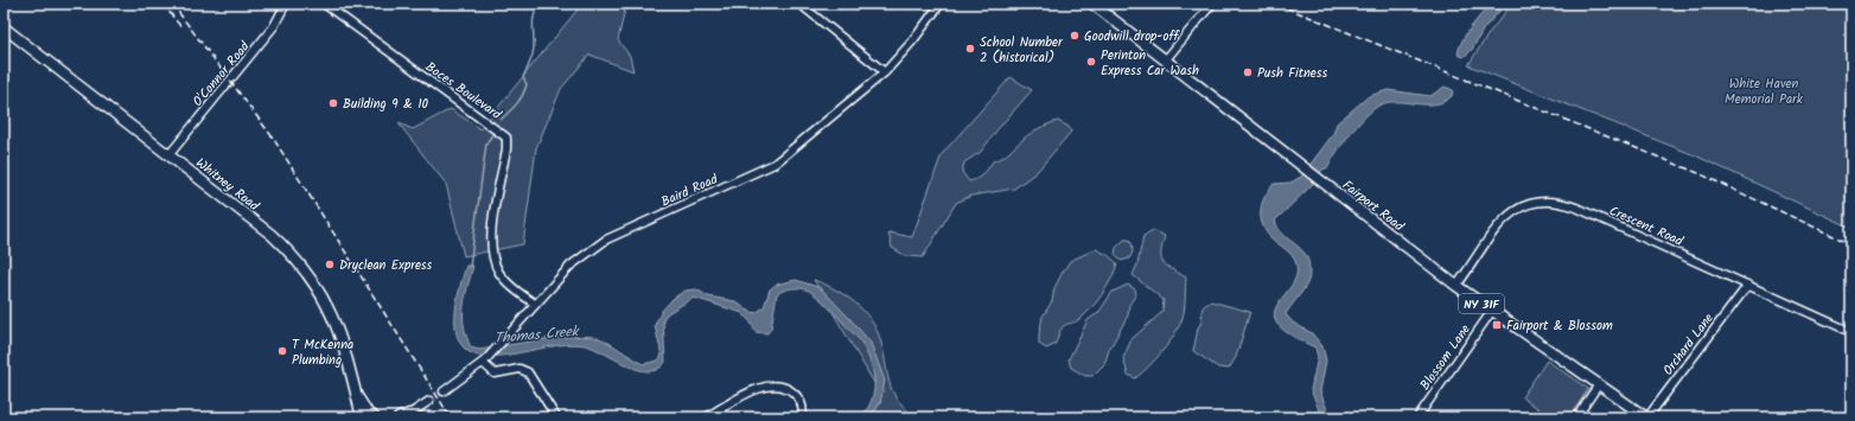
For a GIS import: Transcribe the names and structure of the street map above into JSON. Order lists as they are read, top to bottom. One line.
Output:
{"streets":{"main road":["Whitney Road","Fairport Road","NY 31F"],"street":["O'Connor Road","Boces Boulevard","Baird Road","Crescent Road","Orchard Lane","Blossom Lane"]},"crossings":[["O'Connor Road","Whitney Road"],["Boces Boulevard","Baird Road"],["Fairport Road","Crescent Road"],["Fairport Road","Orchard Lane"],["Fairport Road","Blossom Lane"],["Crescent Road","Orchard Lane"]],"water":["Thomas Creek"],"parks":["White Haven Memorial Park"],"places":{"other":["Goodwill drop-off","School Number 2 (historical)","Perinton Express Car Wash","Push Fitness","Building 9 & 10","Dryclean Express","T McKenna Plumbing"],"transit":["Fairport & Blossom"]}}
